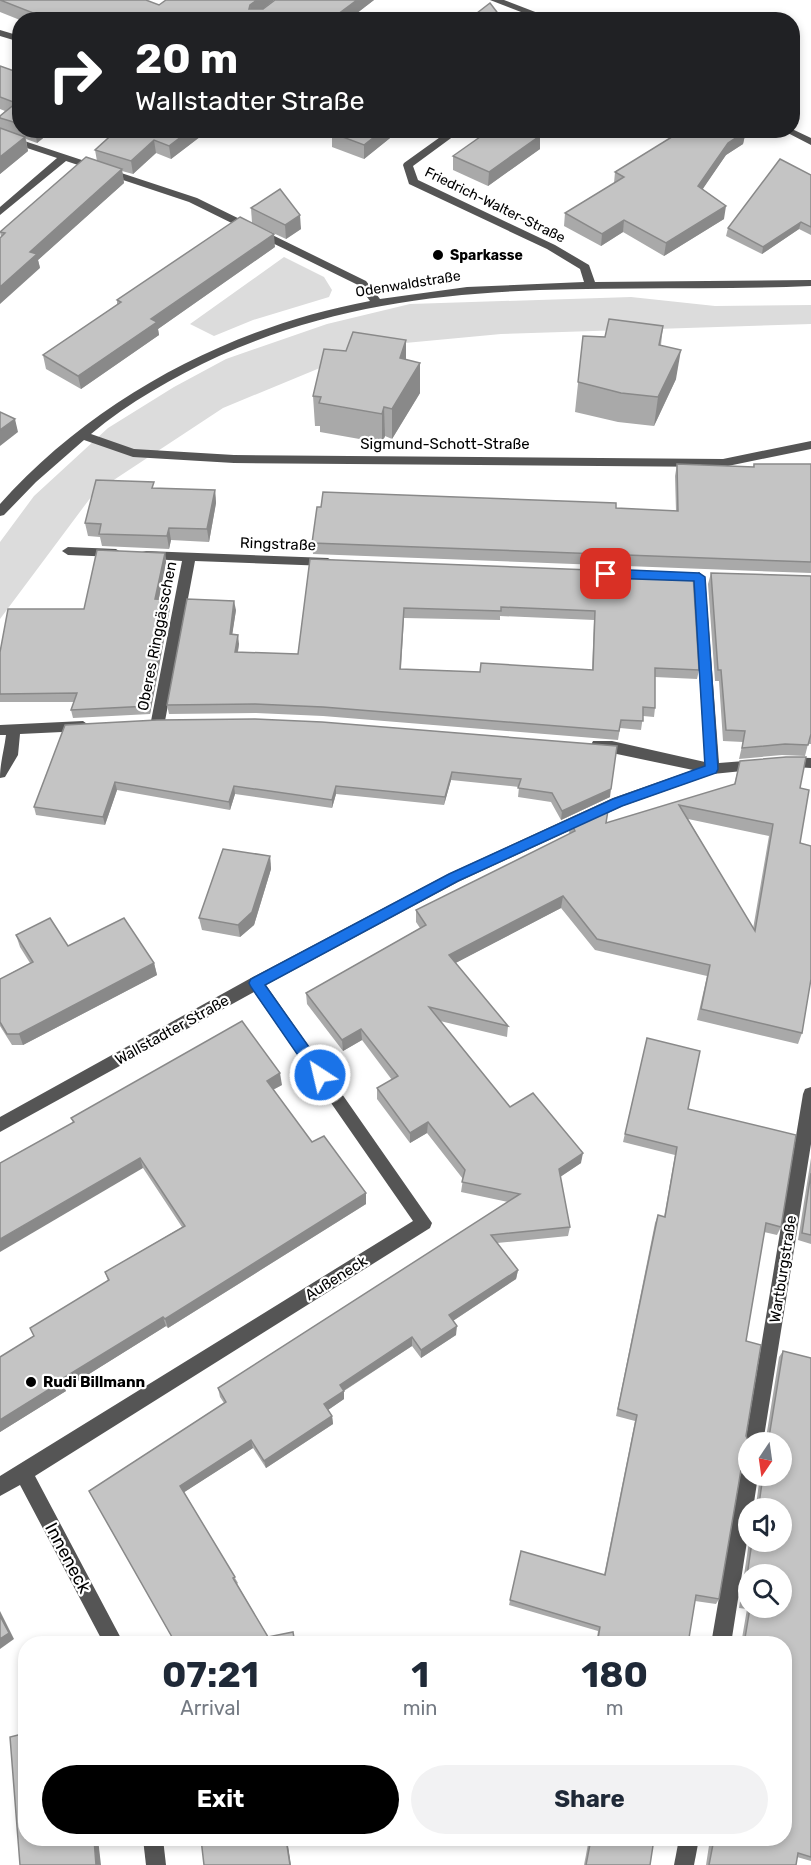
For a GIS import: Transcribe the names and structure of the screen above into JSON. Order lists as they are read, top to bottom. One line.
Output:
{"streets":{"street":["Friedrich-Walter-Straße","Odenwaldstraße","Sigmund-Schott-Straße","Ringstraße","Oberes Ringgässchen","Wallstadter Straße","Wartburgstraße","Außeneck","Inneneck"]},"crossings":[["Friedrich-Walter-Straße","Odenwaldstraße"],["Odenwaldstraße","Sigmund-Schott-Straße"],["Ringstraße","Oberes Ringgässchen"],["Wallstadter Straße","Außeneck"],["Außeneck","Inneneck"]],"places":["Sparkasse","Rudi Billmann"],"north":"bottom","page":{"turn":["20 m","Wallstadter Straße"],"eta":["07:21","Arrival","1","min","180","m"],"buttons":["Exit","Share"]}}
